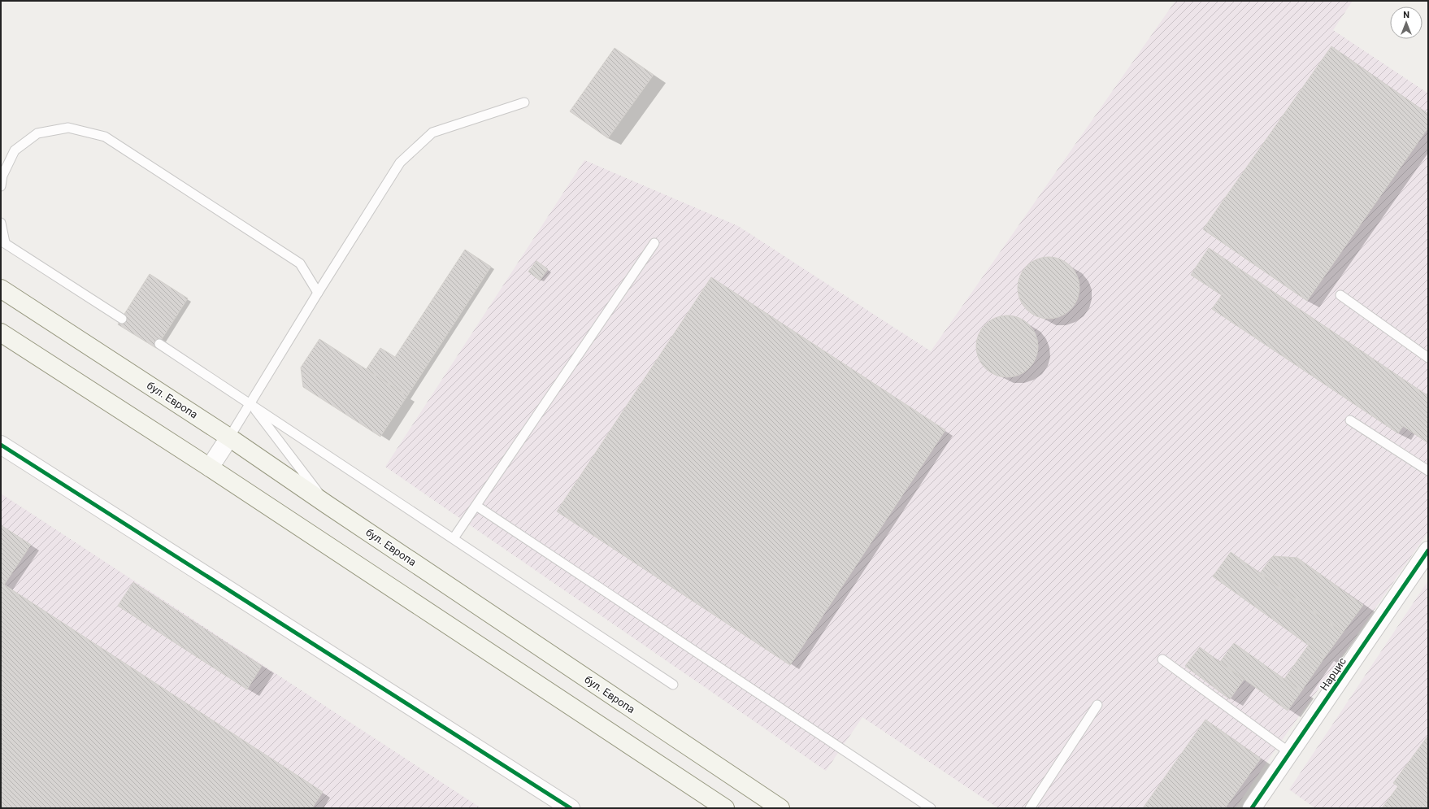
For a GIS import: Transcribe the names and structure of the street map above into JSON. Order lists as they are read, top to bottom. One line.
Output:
{"streets":{"main road":["бул. Европа"],"street":["Нарцис"]},"north":"top"}
